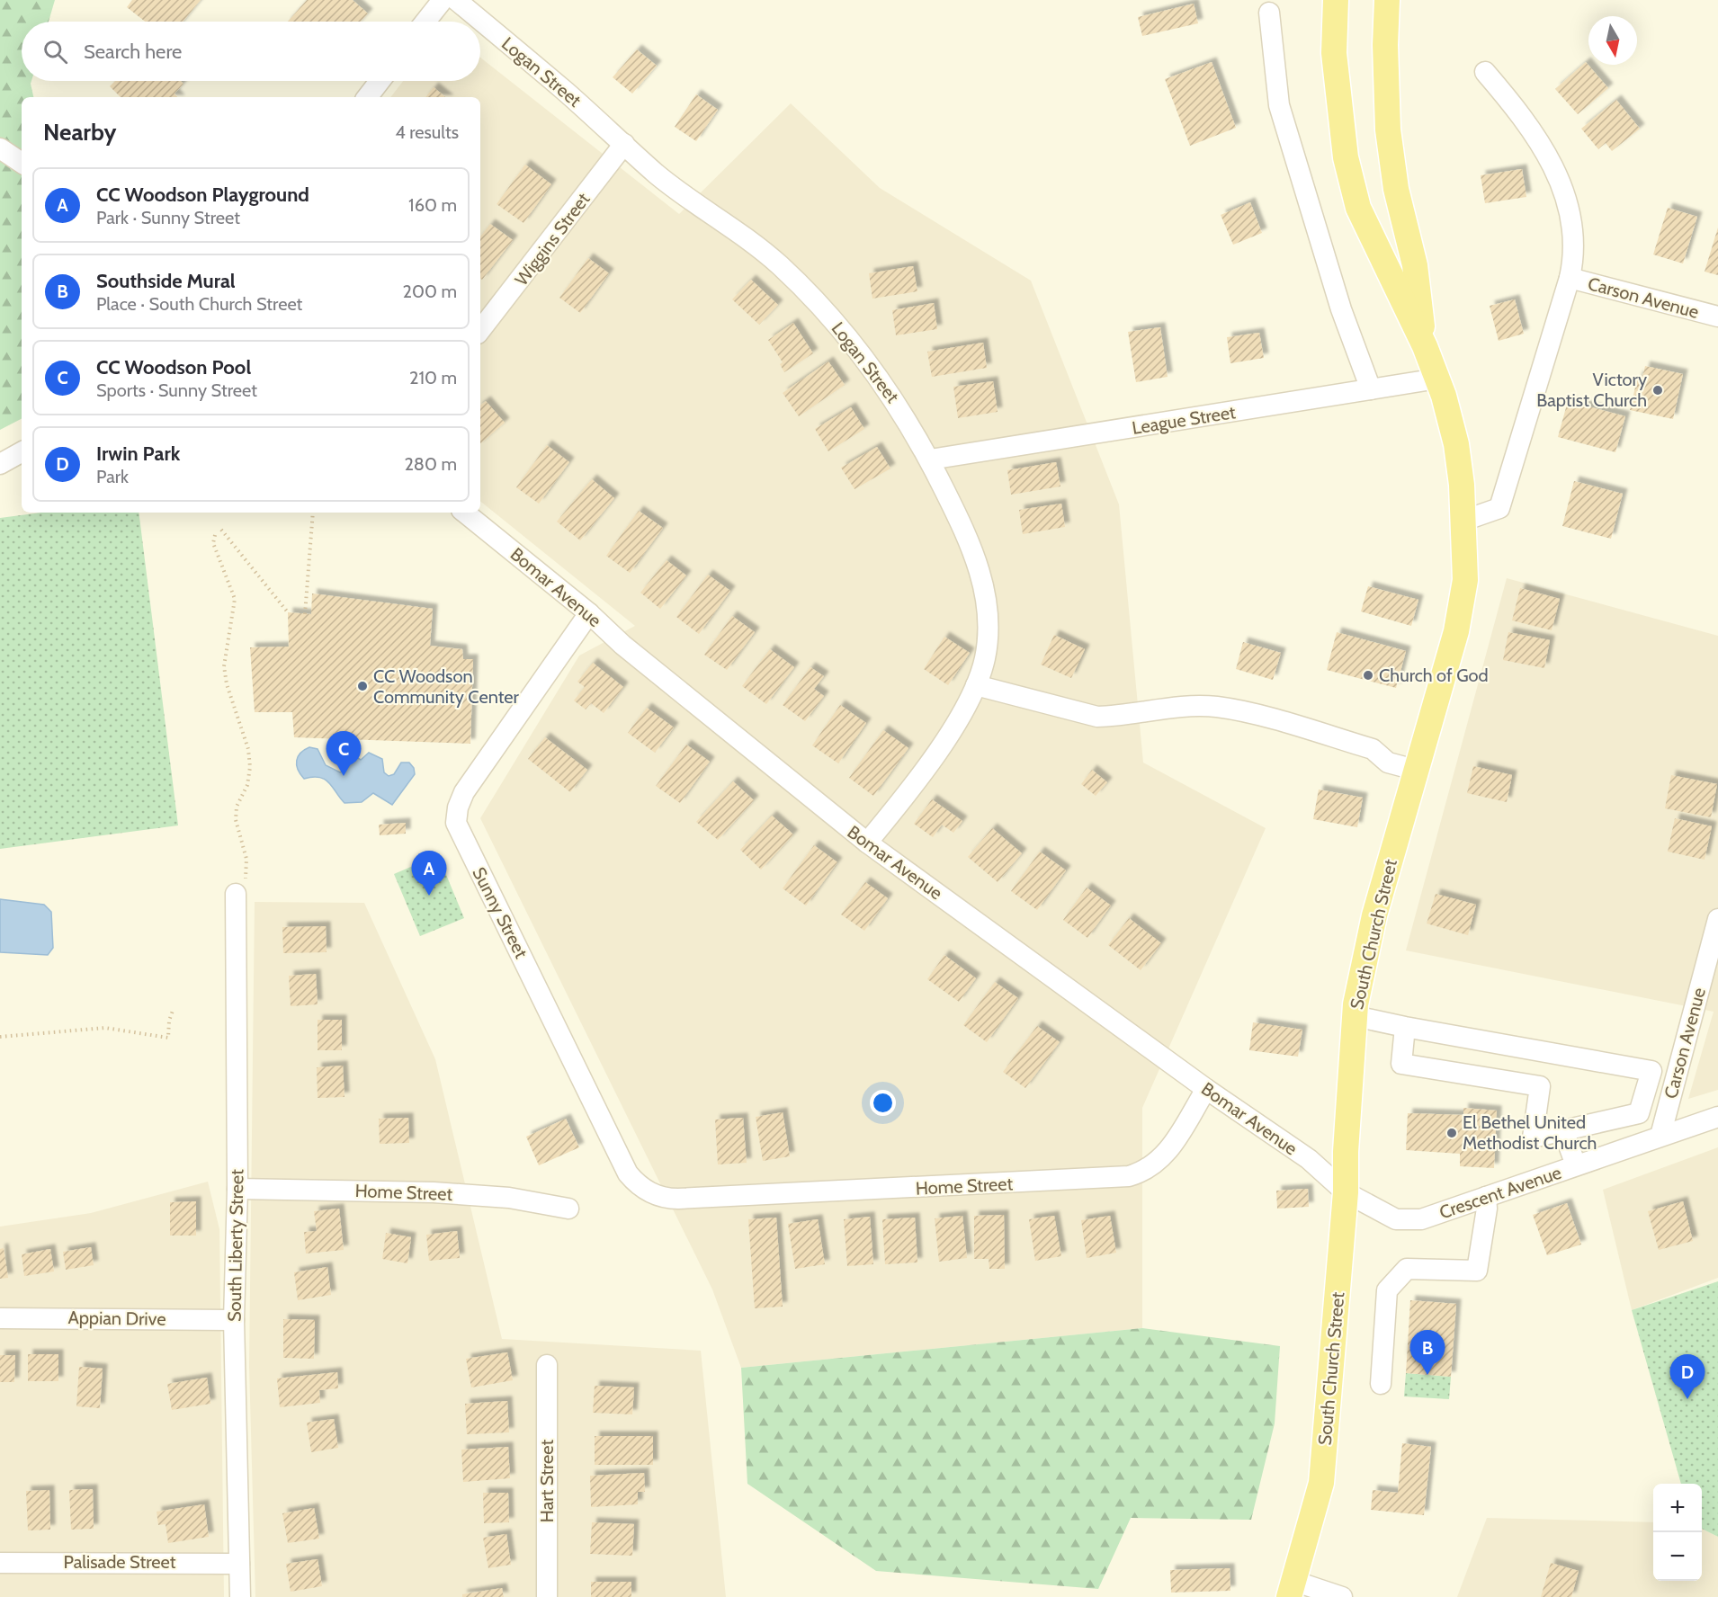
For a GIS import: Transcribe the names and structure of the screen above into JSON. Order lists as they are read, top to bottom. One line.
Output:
{"streets":{"main road":["South Church Street"],"street":["Logan Street","Wiggins Street","Carson Avenue","League Street","Bomar Avenue","Sunny Street","Home Street","Crescent Avenue","South Liberty Street","Appian Drive","Hart Street","Palisade Street"]},"crossings":[["Logan Street","Wiggins Street"],["Logan Street","League Street"],["Logan Street","Bomar Avenue"],["Carson Avenue","Crescent Avenue"],["League Street","South Church Street"],["Bomar Avenue","Sunny Street"],["Bomar Avenue","South Church Street"],["Bomar Avenue","Home Street"],["Bomar Avenue","Crescent Avenue"],["Sunny Street","Home Street"],["South Church Street","Crescent Avenue"],["Home Street","South Liberty Street"],["South Liberty Street","Appian Drive"],["South Liberty Street","Palisade Street"]],"places":["Victory Baptist Church","Church of God","CC Woodson Community Center","El Bethel United Methodist Church"],"north":"bottom","page":{"search":"Search here","heading":["Nearby","4 results"],"list":[{"mark":"A","name":"CC Woodson Playground","note":"Park · Sunny Street","value":"160 m"},{"mark":"B","name":"Southside Mural","note":"Place · South Church Street","value":"200 m"},{"mark":"C","name":"CC Woodson Pool","note":"Sports · Sunny Street","value":"210 m"},{"mark":"D","name":"Irwin Park","note":"Park","value":"280 m"}],"pins":["C","A","B","D"],"map_buttons":["+","−"]}}
